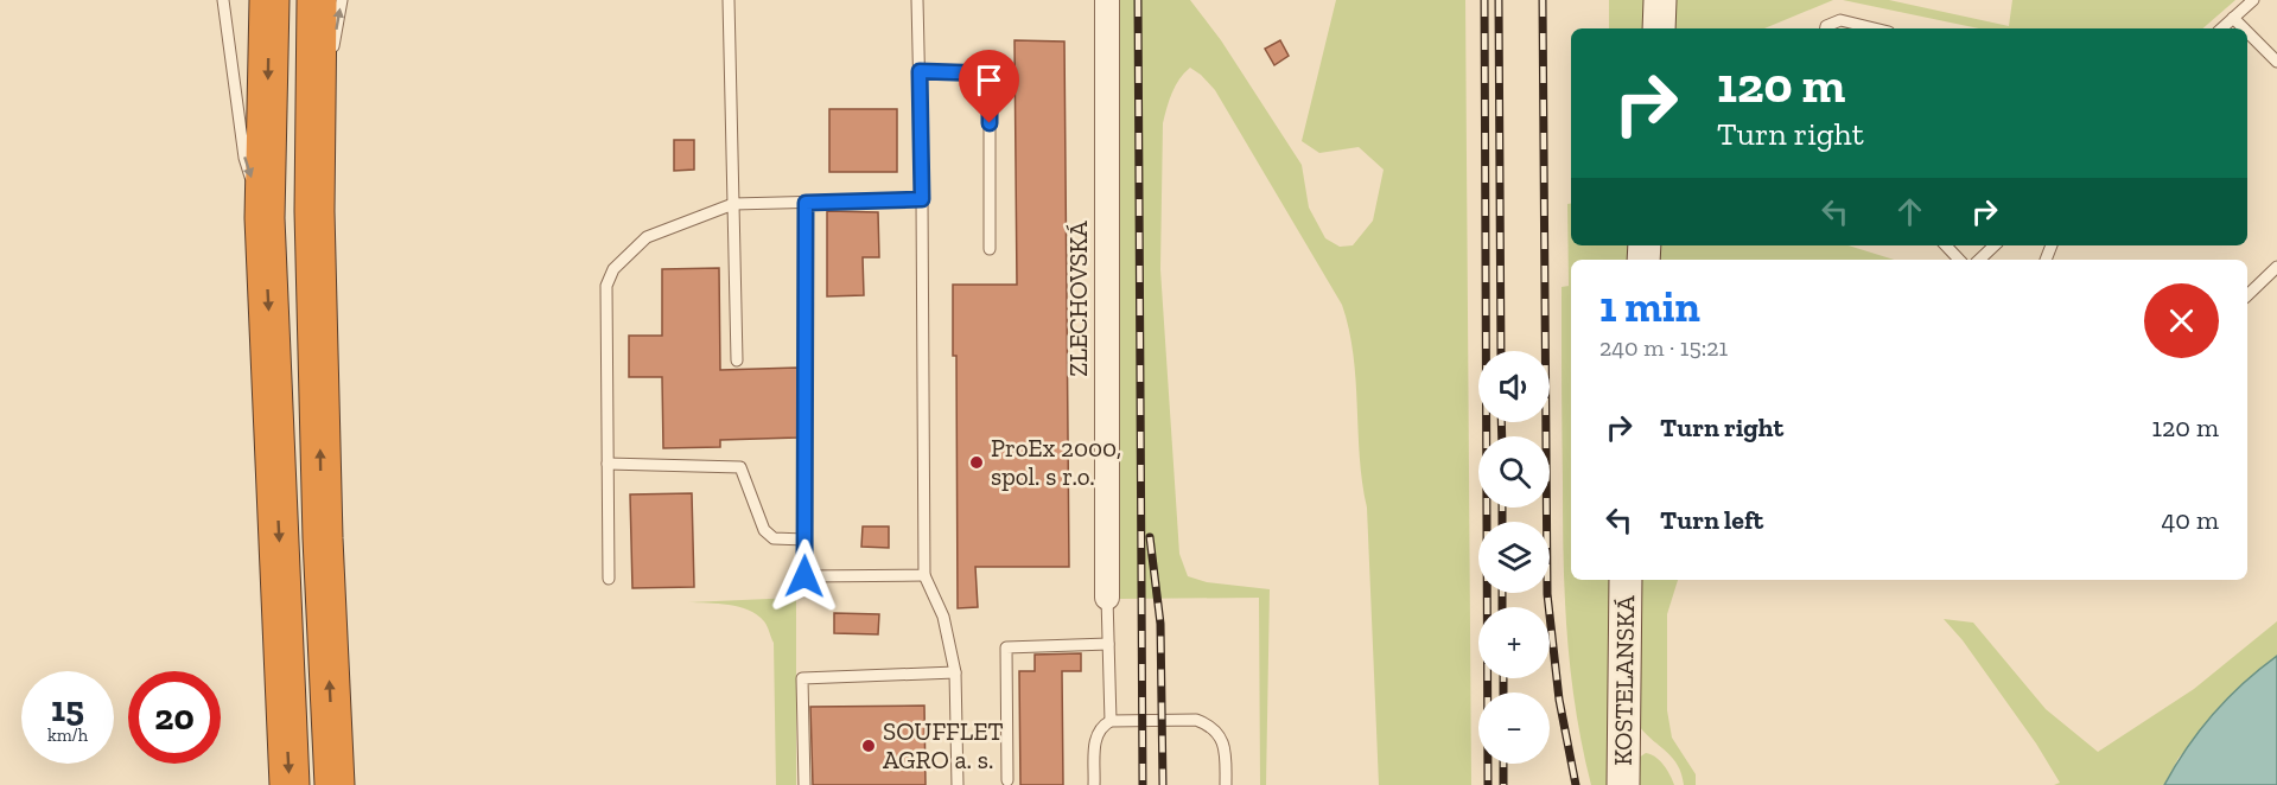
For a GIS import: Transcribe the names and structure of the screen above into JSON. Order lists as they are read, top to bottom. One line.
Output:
{"streets":{"main road":["KOSTELANSKÁ"],"street":["ZLECHOVSKÁ"]},"places":["ProEx 2000, spol. s r.o.","SOUFFLET AGRO a. s."],"page":{"turn":["120 m","Turn right"],"heading":["1 min","240 m · 15:21"],"map_buttons":["+","−"],"list":[{"name":"Turn right","value":"120 m"},{"name":"Turn left","value":"40 m"}],"speed":"15 km/h","limit":"20"}}
